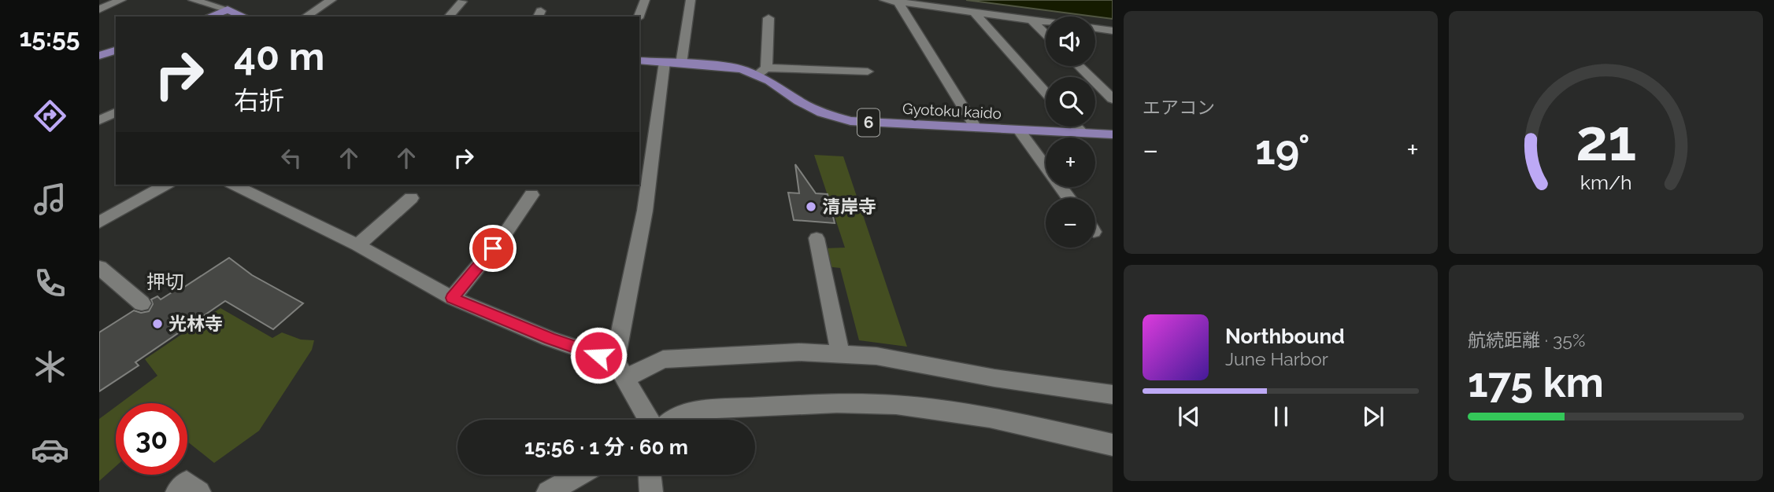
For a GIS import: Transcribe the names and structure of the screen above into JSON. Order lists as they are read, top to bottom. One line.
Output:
{"streets":{"main road":["Gyotoku kaido","6"]},"districts":["押切"],"places":["清岸寺","光林寺"],"page":{"tabs":"15:55","tile":["エアコン",["航続距離 · 35%","175 km"]],"map_buttons":["+","−"],"turn":["40 m","右折"],"heat":["−","19°","+"],"song":["Northbound","June Harbor"],"limit":"30","trip":"15:56 · 1 分 · 60 m","gauge":["21","km/h"]}}
